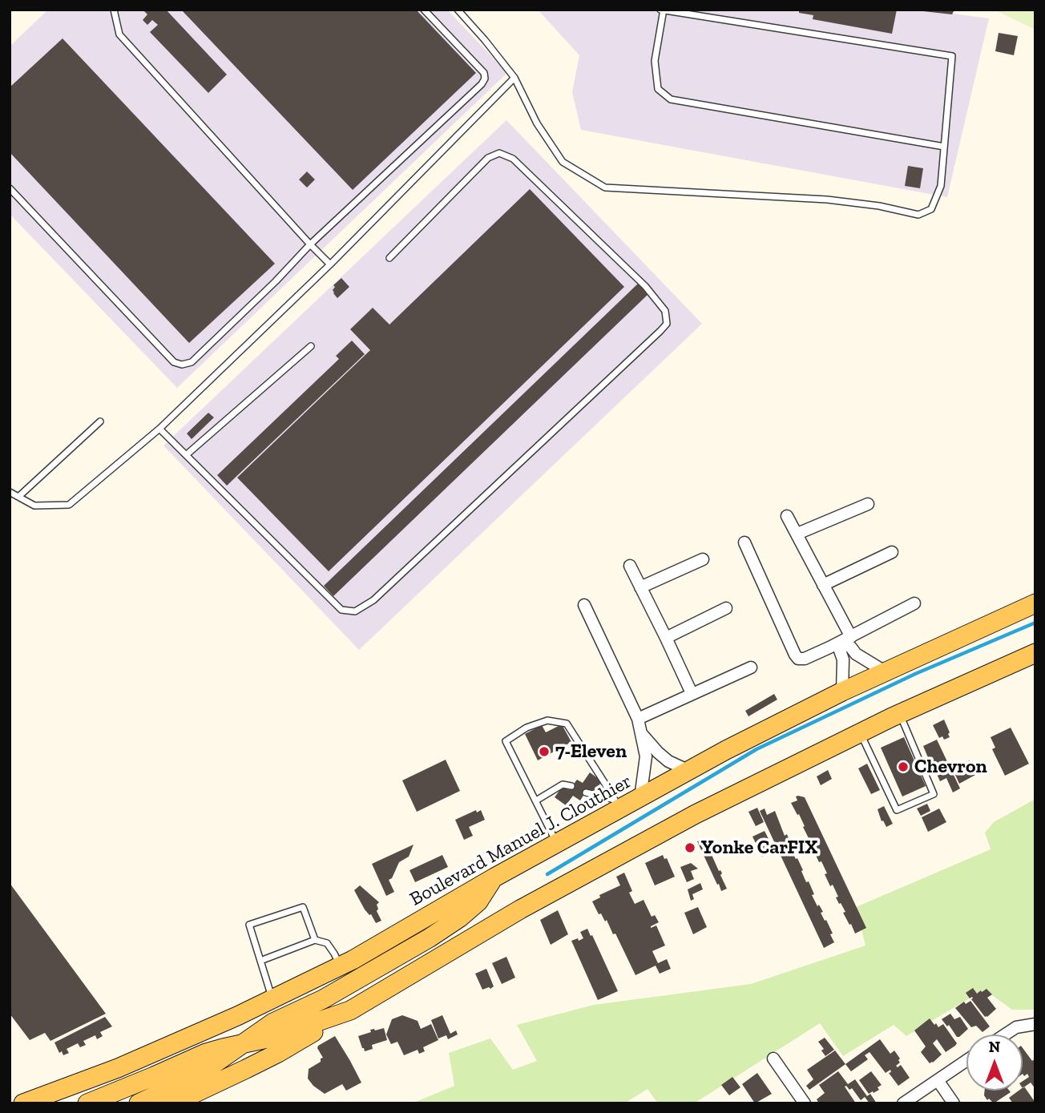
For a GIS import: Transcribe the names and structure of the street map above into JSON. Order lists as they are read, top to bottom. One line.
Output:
{"streets":{"main road":["Boulevard Manuel J. Clouthier"]},"places":["7-Eleven","Chevron","Yonke CarFIX"],"north":"top"}
